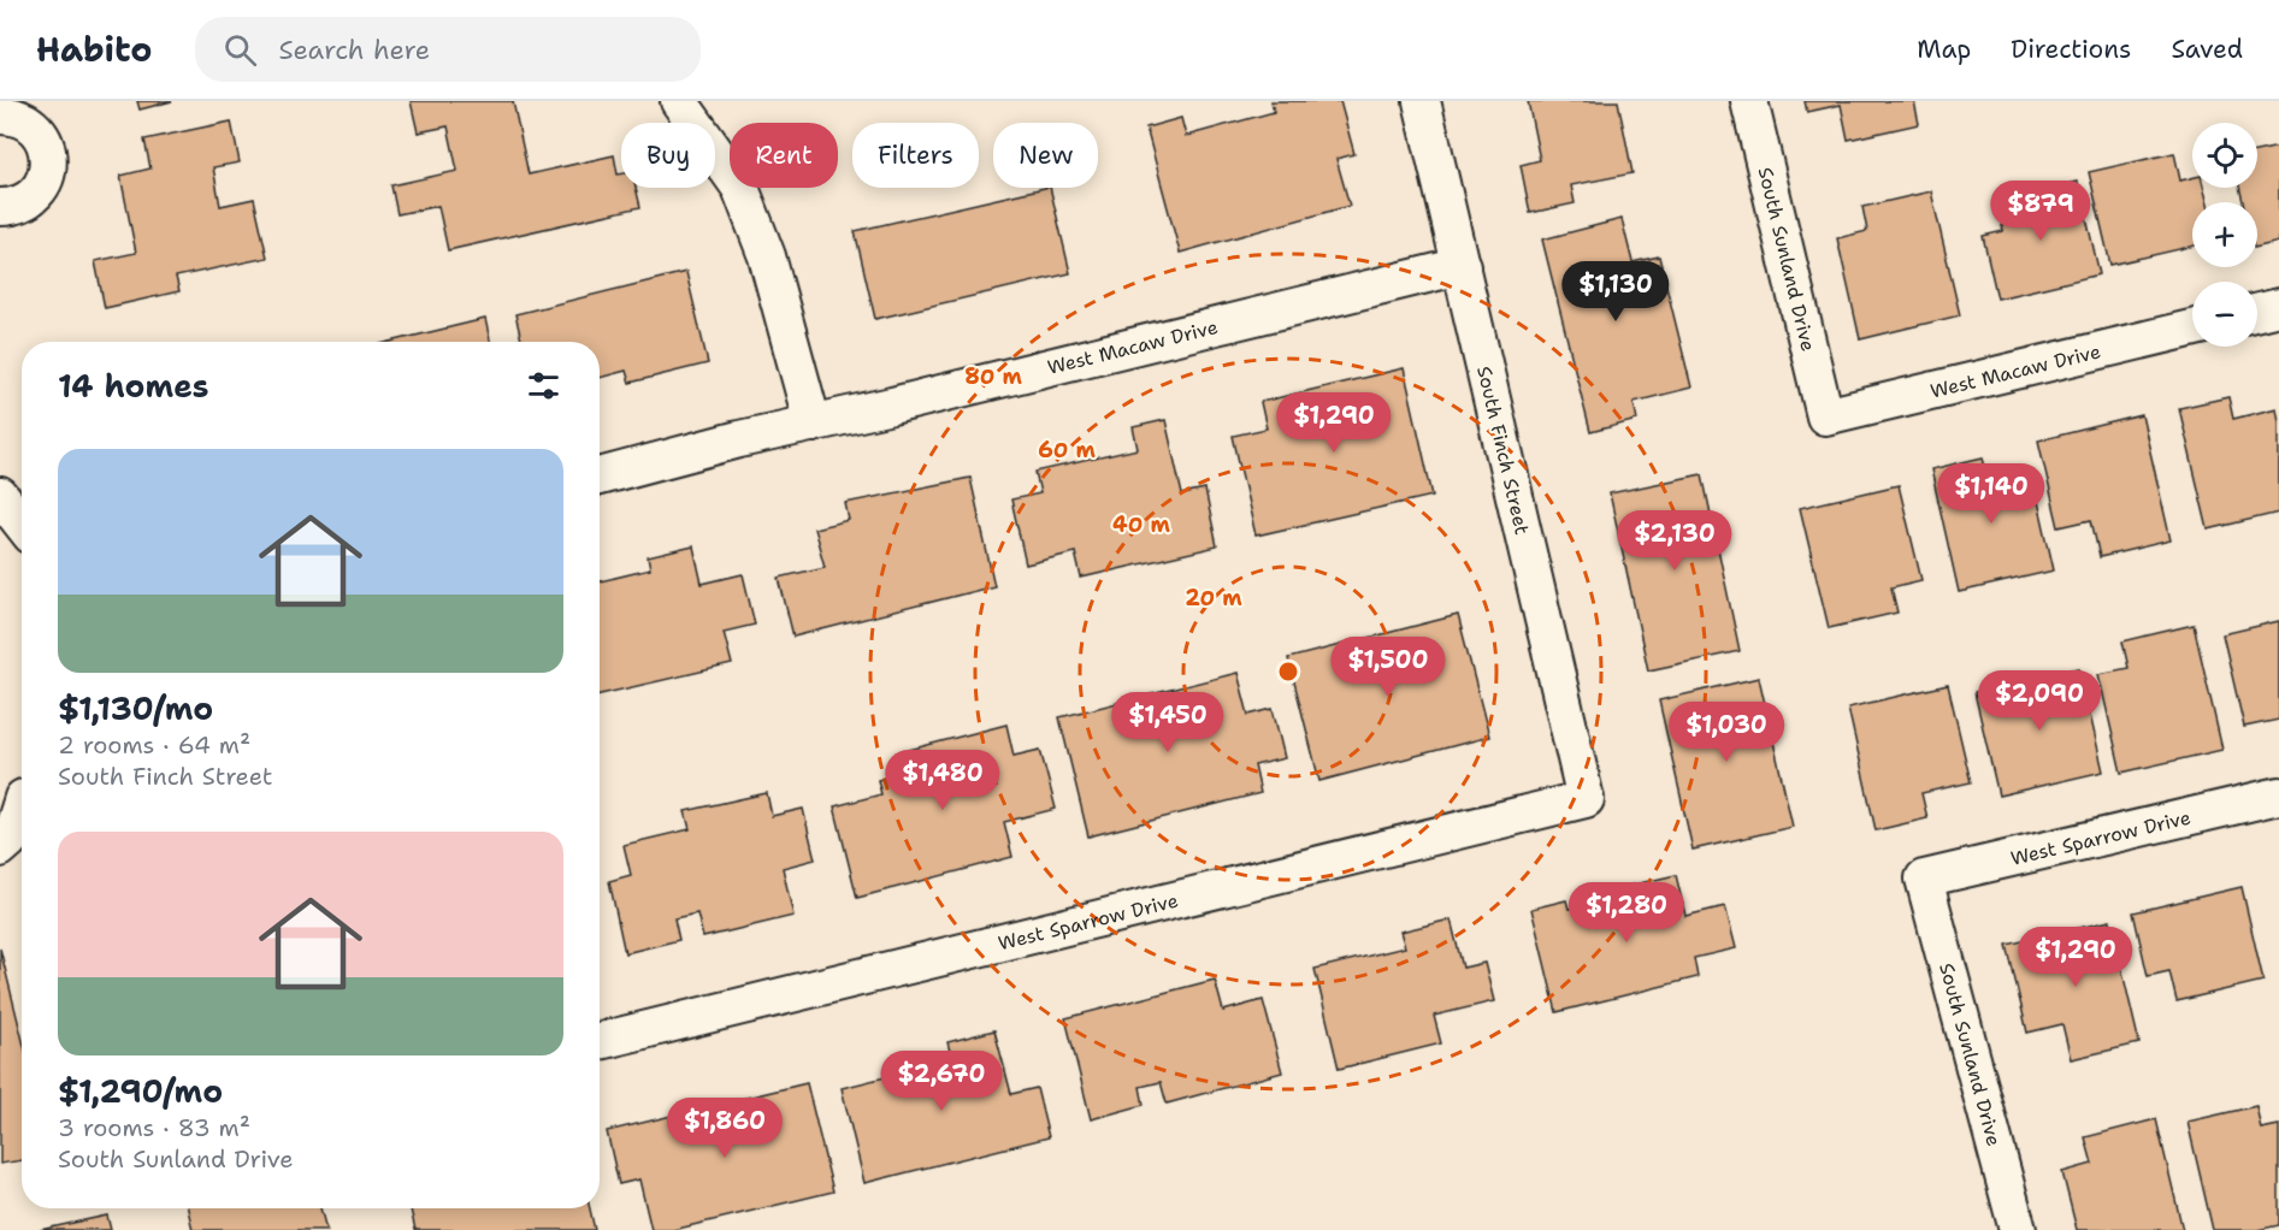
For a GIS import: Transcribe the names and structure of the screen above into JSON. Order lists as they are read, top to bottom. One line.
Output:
{"streets":{"street":["South Sunland Drive","West Macaw Drive","South Finch Street","West Sparrow Drive"]},"crossings":[["South Sunland Drive","West Macaw Drive"],["South Sunland Drive","West Sparrow Drive"],["West Macaw Drive","South Finch Street"],["South Finch Street","West Sparrow Drive"]],"page":{"header":"Habito","search":"Search here","nav":["Map","Directions","Saved"],"map_buttons":["+","−"],"chip":["Buy","Rent","Filters","New"],"price":["$879","$1,130","$1,290","$1,140","$2,130","$1,500","$2,090","$1,450","$1,030","$1,480","$1,280","$1,290","$2,670","$1,860"],"heading":"14 homes","list":[{"name":"$1,130/mo","note":"2 rooms · 64 m² · South Finch Street"},{"name":"$1,290/mo","note":"3 rooms · 83 m² · South Sunland Drive"}]},"rings":["80 m","60 m","40 m","20 m"]}
